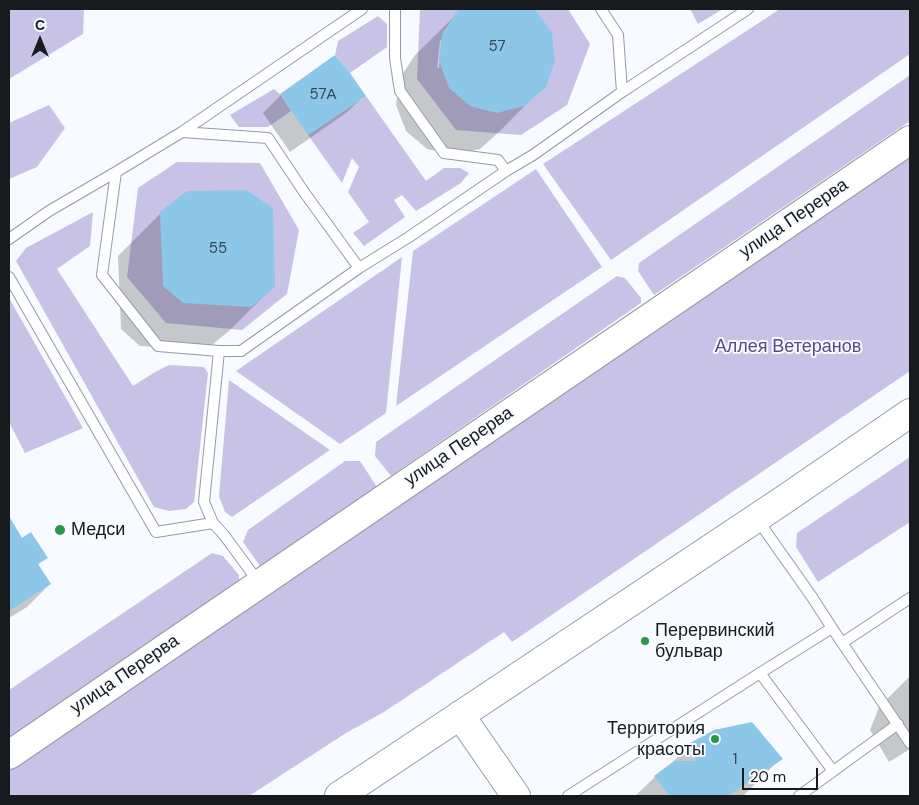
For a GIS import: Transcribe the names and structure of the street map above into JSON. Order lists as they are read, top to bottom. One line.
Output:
{"streets":{"street":["улица Перерва"]},"parks":["Аллея Ветеранов"],"places":["Медси","Перервинский бульвар","Территория красоты"],"house_numbers":["57","57А","55","1"],"scale_bar":"20 m","north":"top"}
